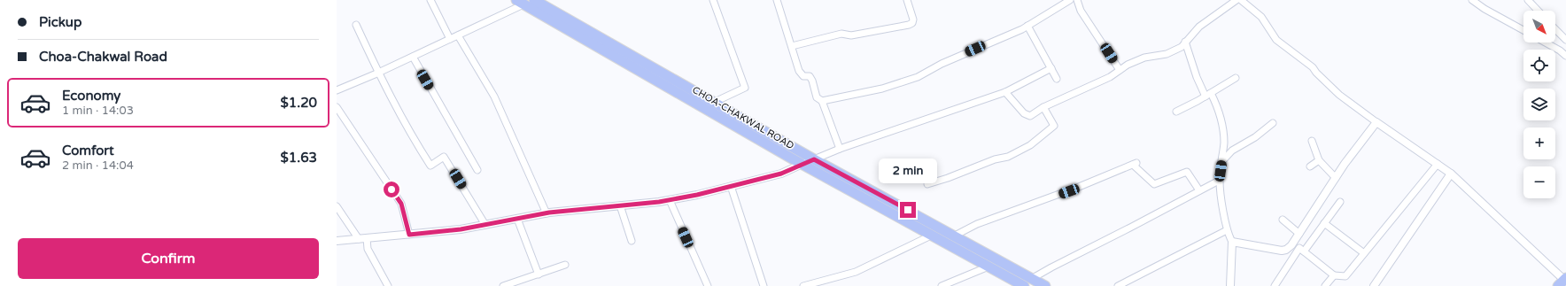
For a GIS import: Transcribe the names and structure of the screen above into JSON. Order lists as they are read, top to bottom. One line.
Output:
{"streets":{"highway":["CHOA-CHAKWAL ROAD"]},"north":"bottom right","page":{"banner":["Pickup","Choa-Chakwal Road"],"map_buttons":["+","−"],"list":[{"name":"Economy","note":"1 min · 14:03","value":"$1.20"},{"name":"Comfort","note":"2 min · 14:04","value":"$1.63"}],"bubble":"2 min","buttons":"Confirm"}}
